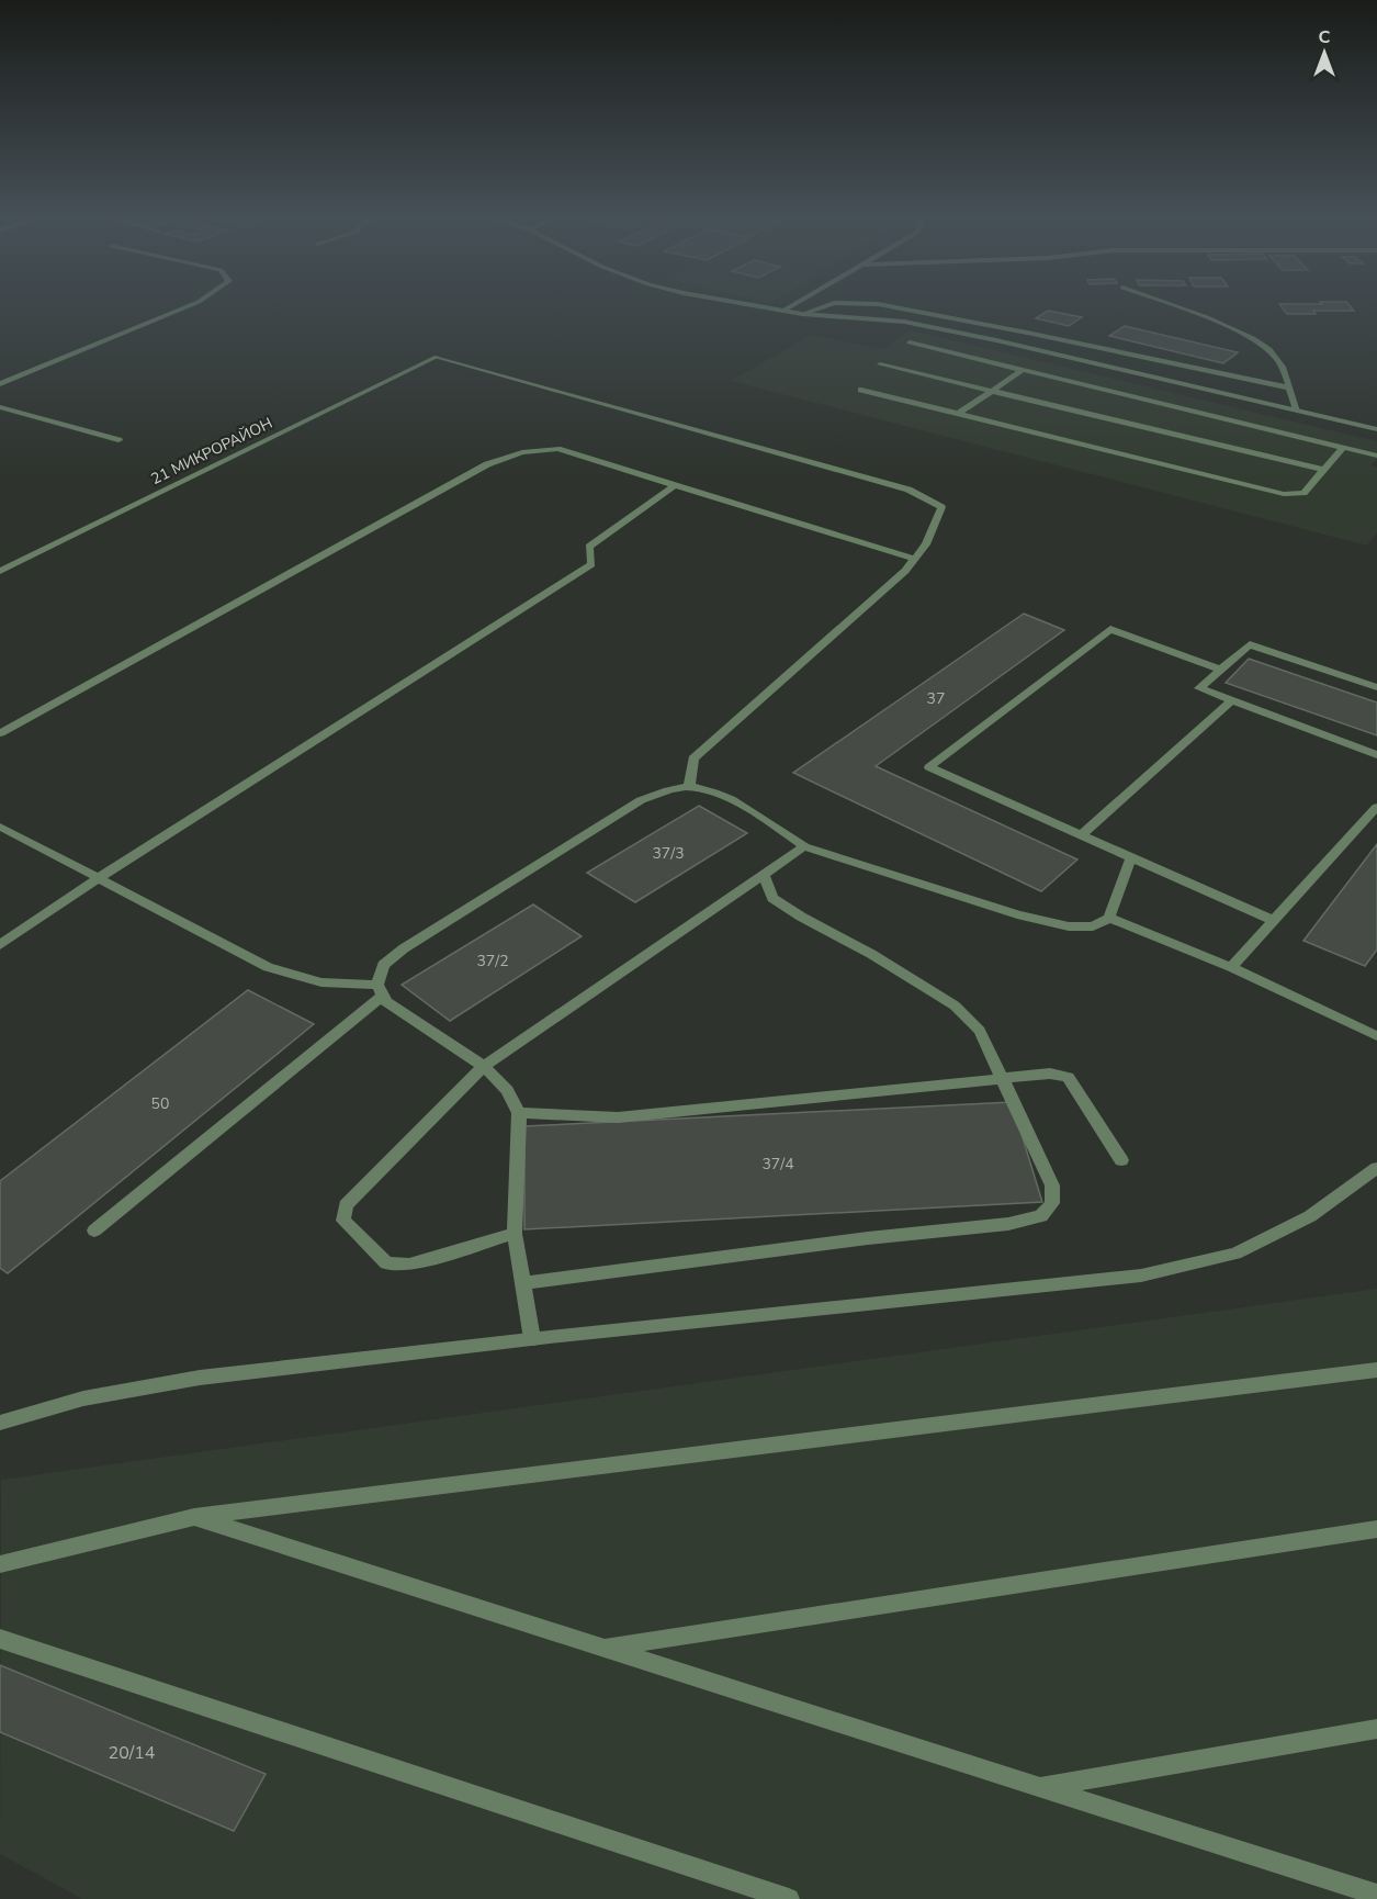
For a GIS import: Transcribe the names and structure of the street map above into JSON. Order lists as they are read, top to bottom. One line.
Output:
{"streets":{"street":["21 МИКРОРАЙОН"]},"house_numbers":["37","37/3","37/2","50","37/4","20/14"],"north":"top"}
